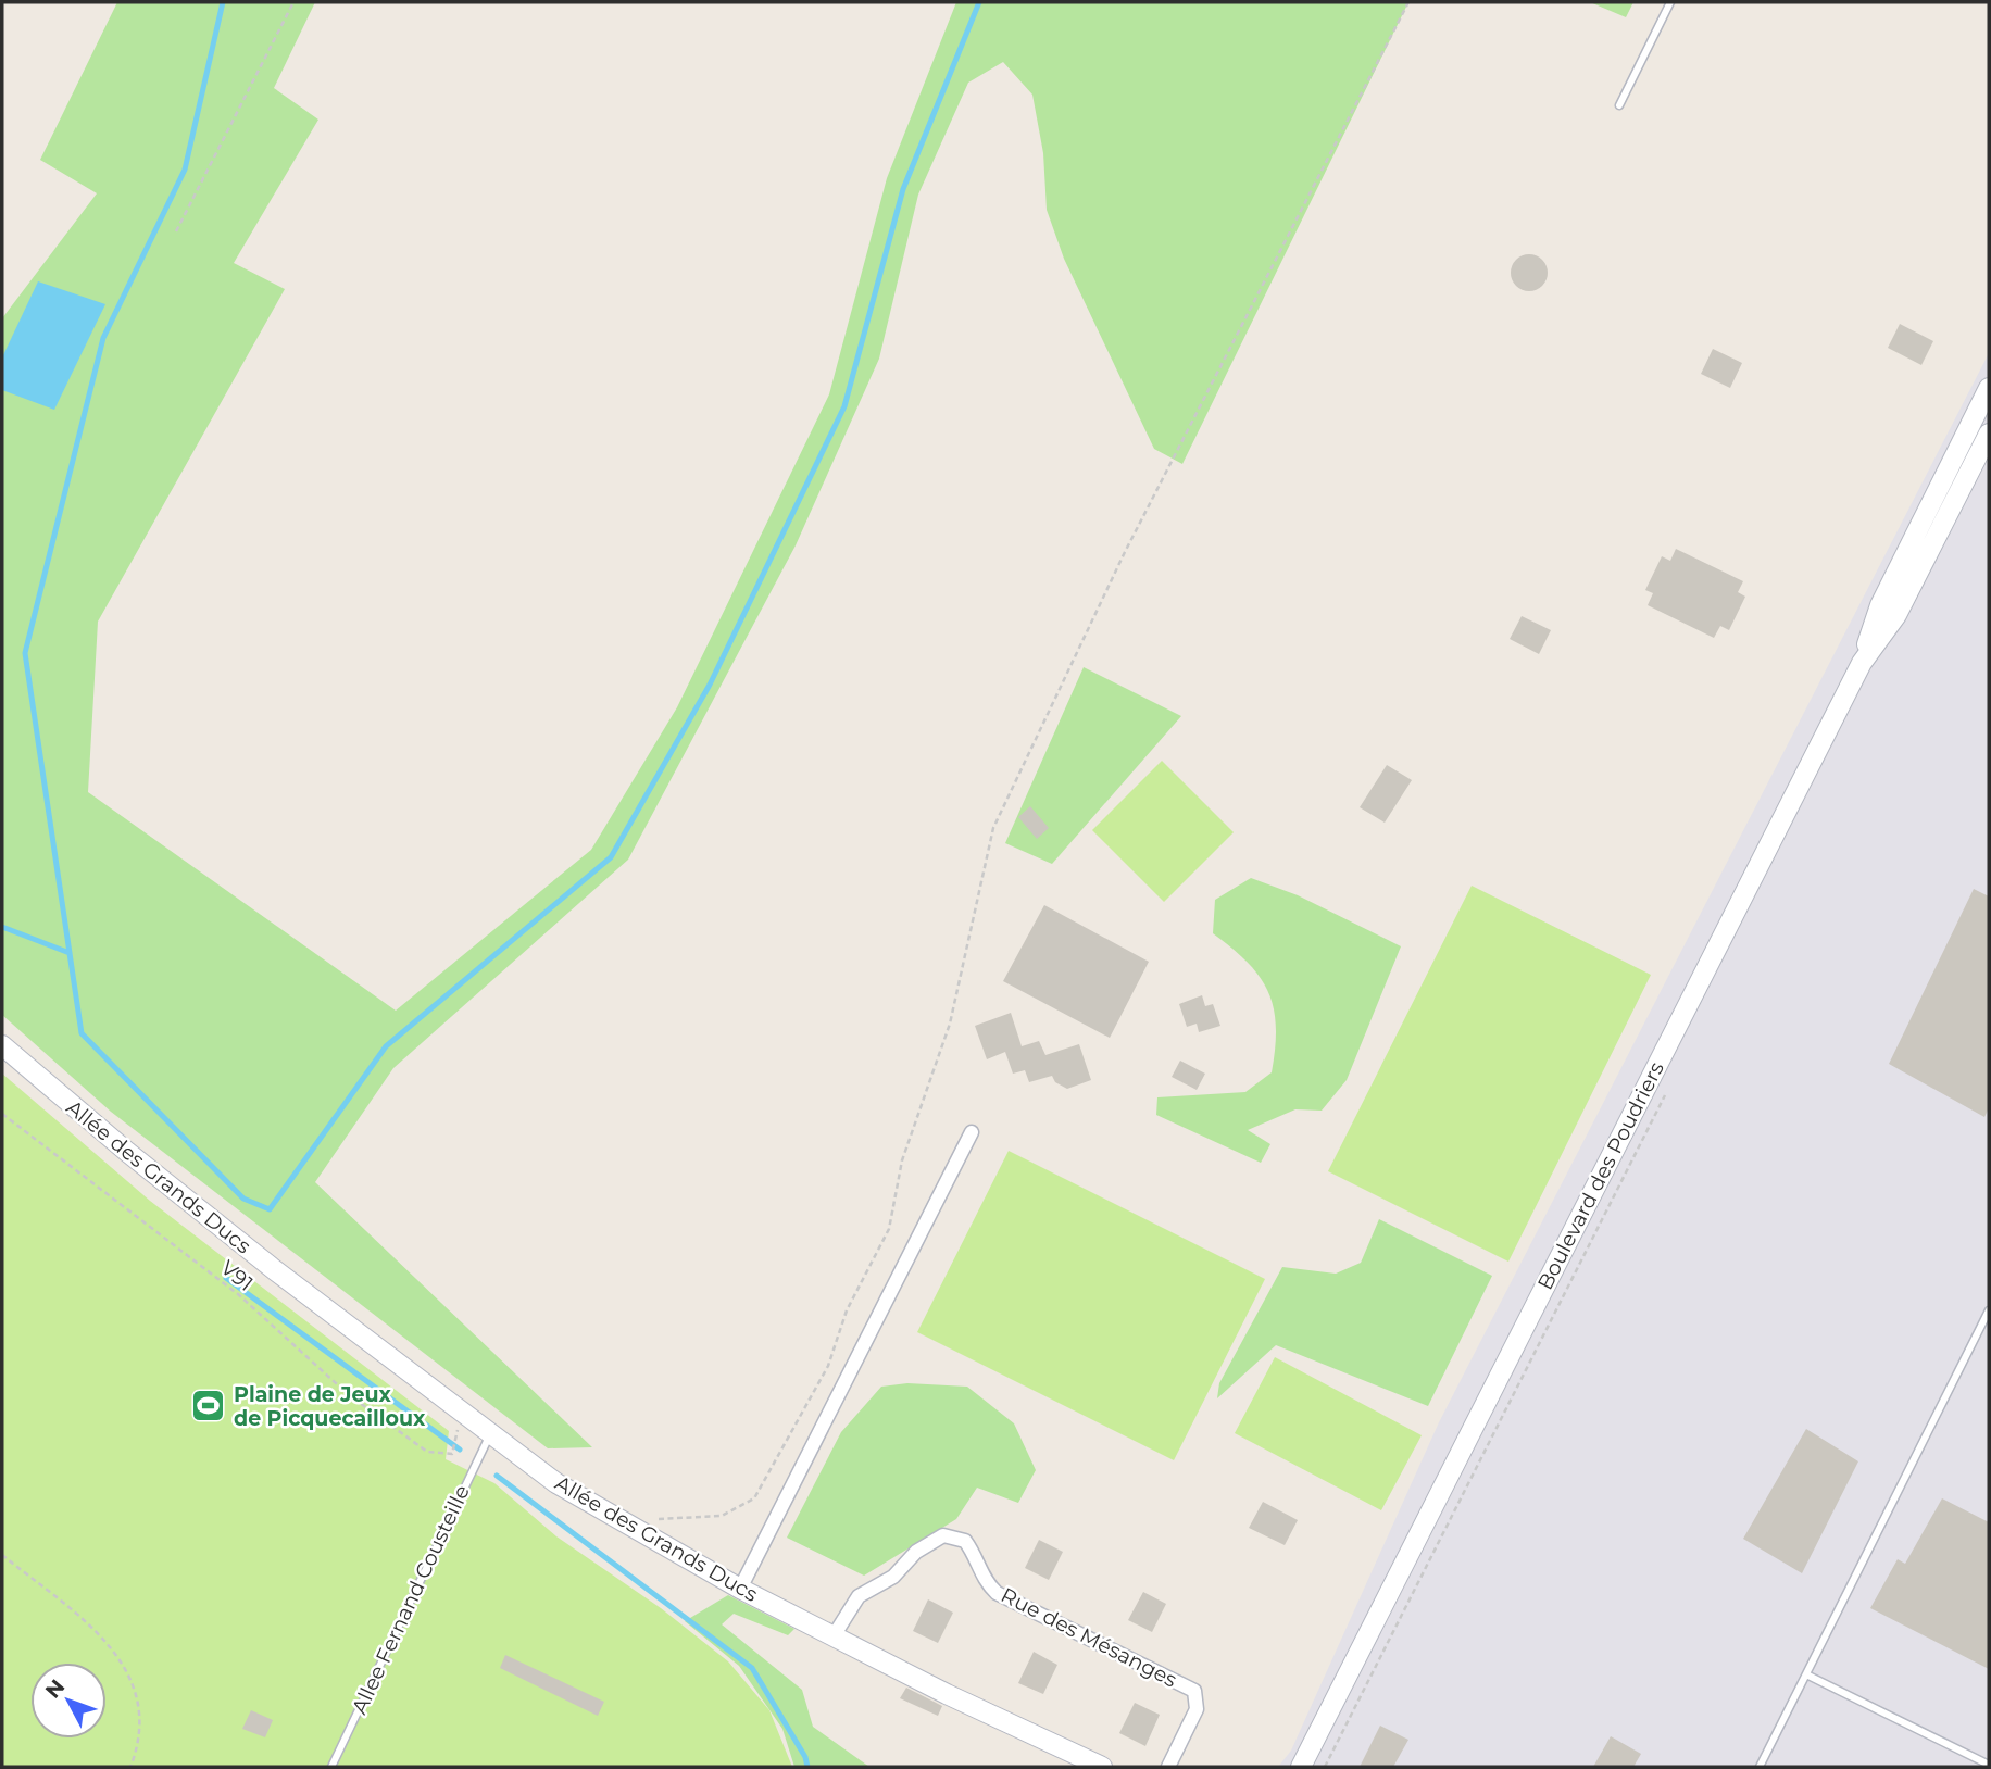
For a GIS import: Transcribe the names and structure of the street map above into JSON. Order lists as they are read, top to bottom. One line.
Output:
{"streets":{"main road":["Boulevard des Poudriers","Allée des Grands Ducs"],"street":["Rue des Mésanges"],"lane":["Allee Fernand Cousteille"],"path":["V91"]},"crossings":[["Allée des Grands Ducs","V91"],["Allée des Grands Ducs","Allee Fernand Cousteille"],["Allée des Grands Ducs","Rue des Mésanges"]],"places":{"sports":["Plaine de Jeux de Picquecailloux"]},"north":"top left"}
